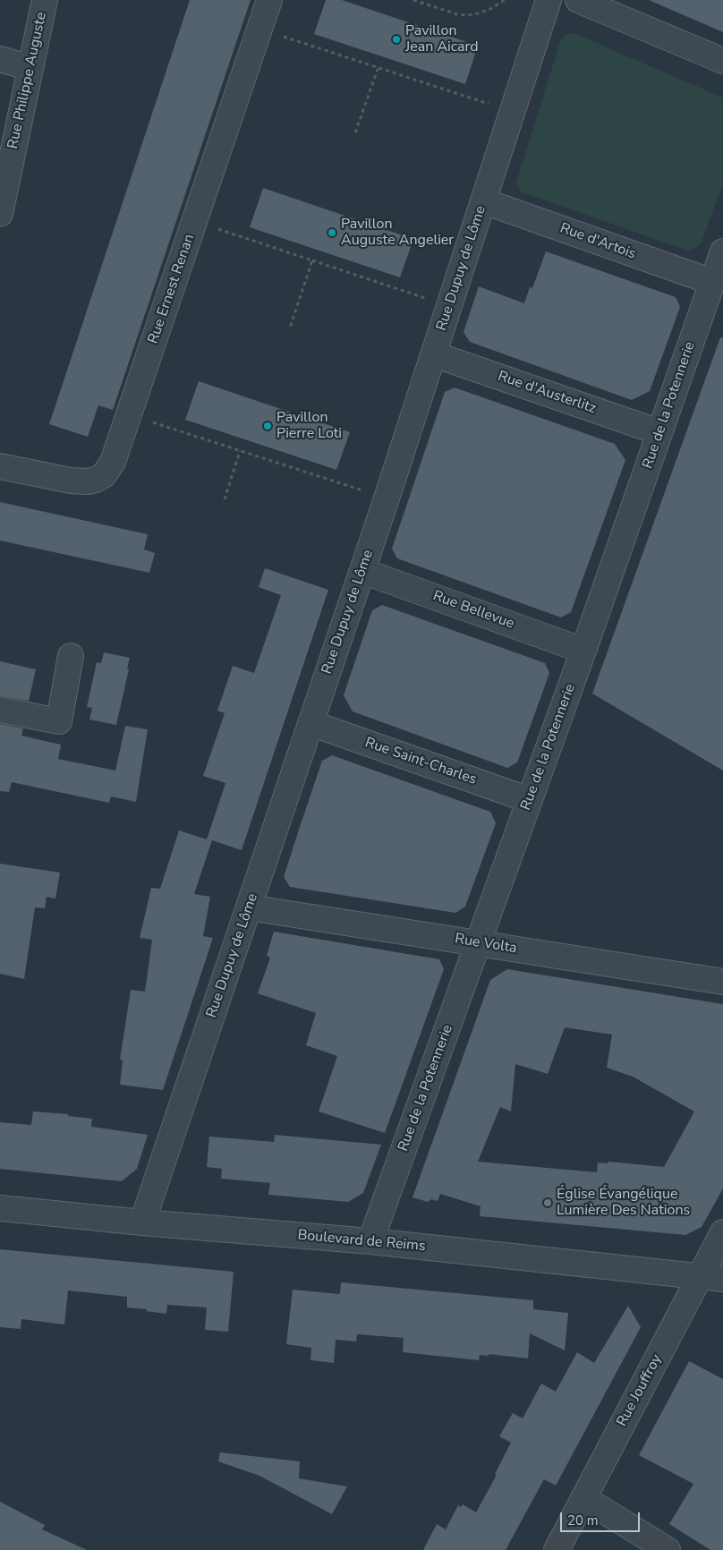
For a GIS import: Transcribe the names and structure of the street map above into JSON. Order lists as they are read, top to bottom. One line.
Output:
{"streets":{"street":["Rue Philippe Auguste","Rue d'Artois","Rue Dupuy de Lôme","Rue Ernest Renan","Rue d'Austerlitz","Rue de la Potennerie","Rue Bellevue","Rue Saint-Charles","Rue Volta","Boulevard de Reims","Rue Jouffroy"]},"crossings":[["Rue d'Artois","Rue Dupuy de Lôme"],["Rue d'Artois","Rue de la Potennerie"],["Rue Dupuy de Lôme","Rue d'Austerlitz"],["Rue Dupuy de Lôme","Rue Bellevue"],["Rue Dupuy de Lôme","Rue Saint-Charles"],["Rue Dupuy de Lôme","Rue Volta"],["Rue Dupuy de Lôme","Boulevard de Reims"],["Rue d'Austerlitz","Rue de la Potennerie"],["Rue de la Potennerie","Rue Bellevue"],["Rue de la Potennerie","Rue Saint-Charles"],["Rue de la Potennerie","Rue Volta"],["Rue de la Potennerie","Boulevard de Reims"],["Boulevard de Reims","Rue Jouffroy"]],"places":["Pavillon Jean Aicard","Pavillon Auguste Angelier","Pavillon Pierre Loti","Église Évangélique Lumière Des Nations"],"scale_bar":"20 m"}
